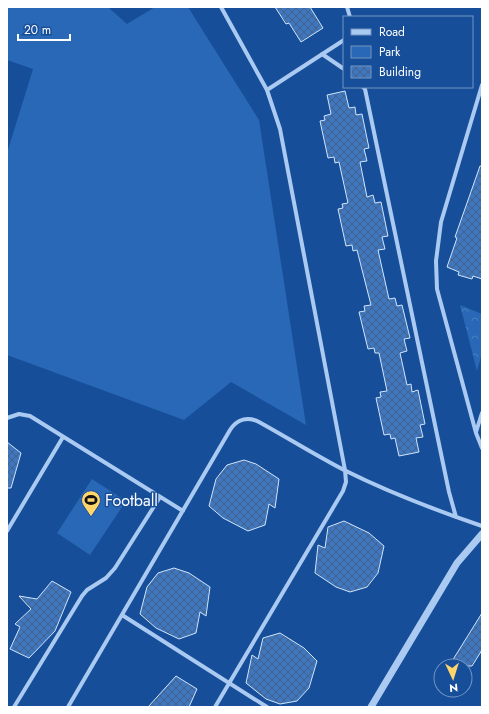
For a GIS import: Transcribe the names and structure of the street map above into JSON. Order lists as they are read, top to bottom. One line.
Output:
{"places":{"sports":["Football"]},"legend":["Road","Park","Building"],"scale_bar":"20 m","north":"bottom"}
